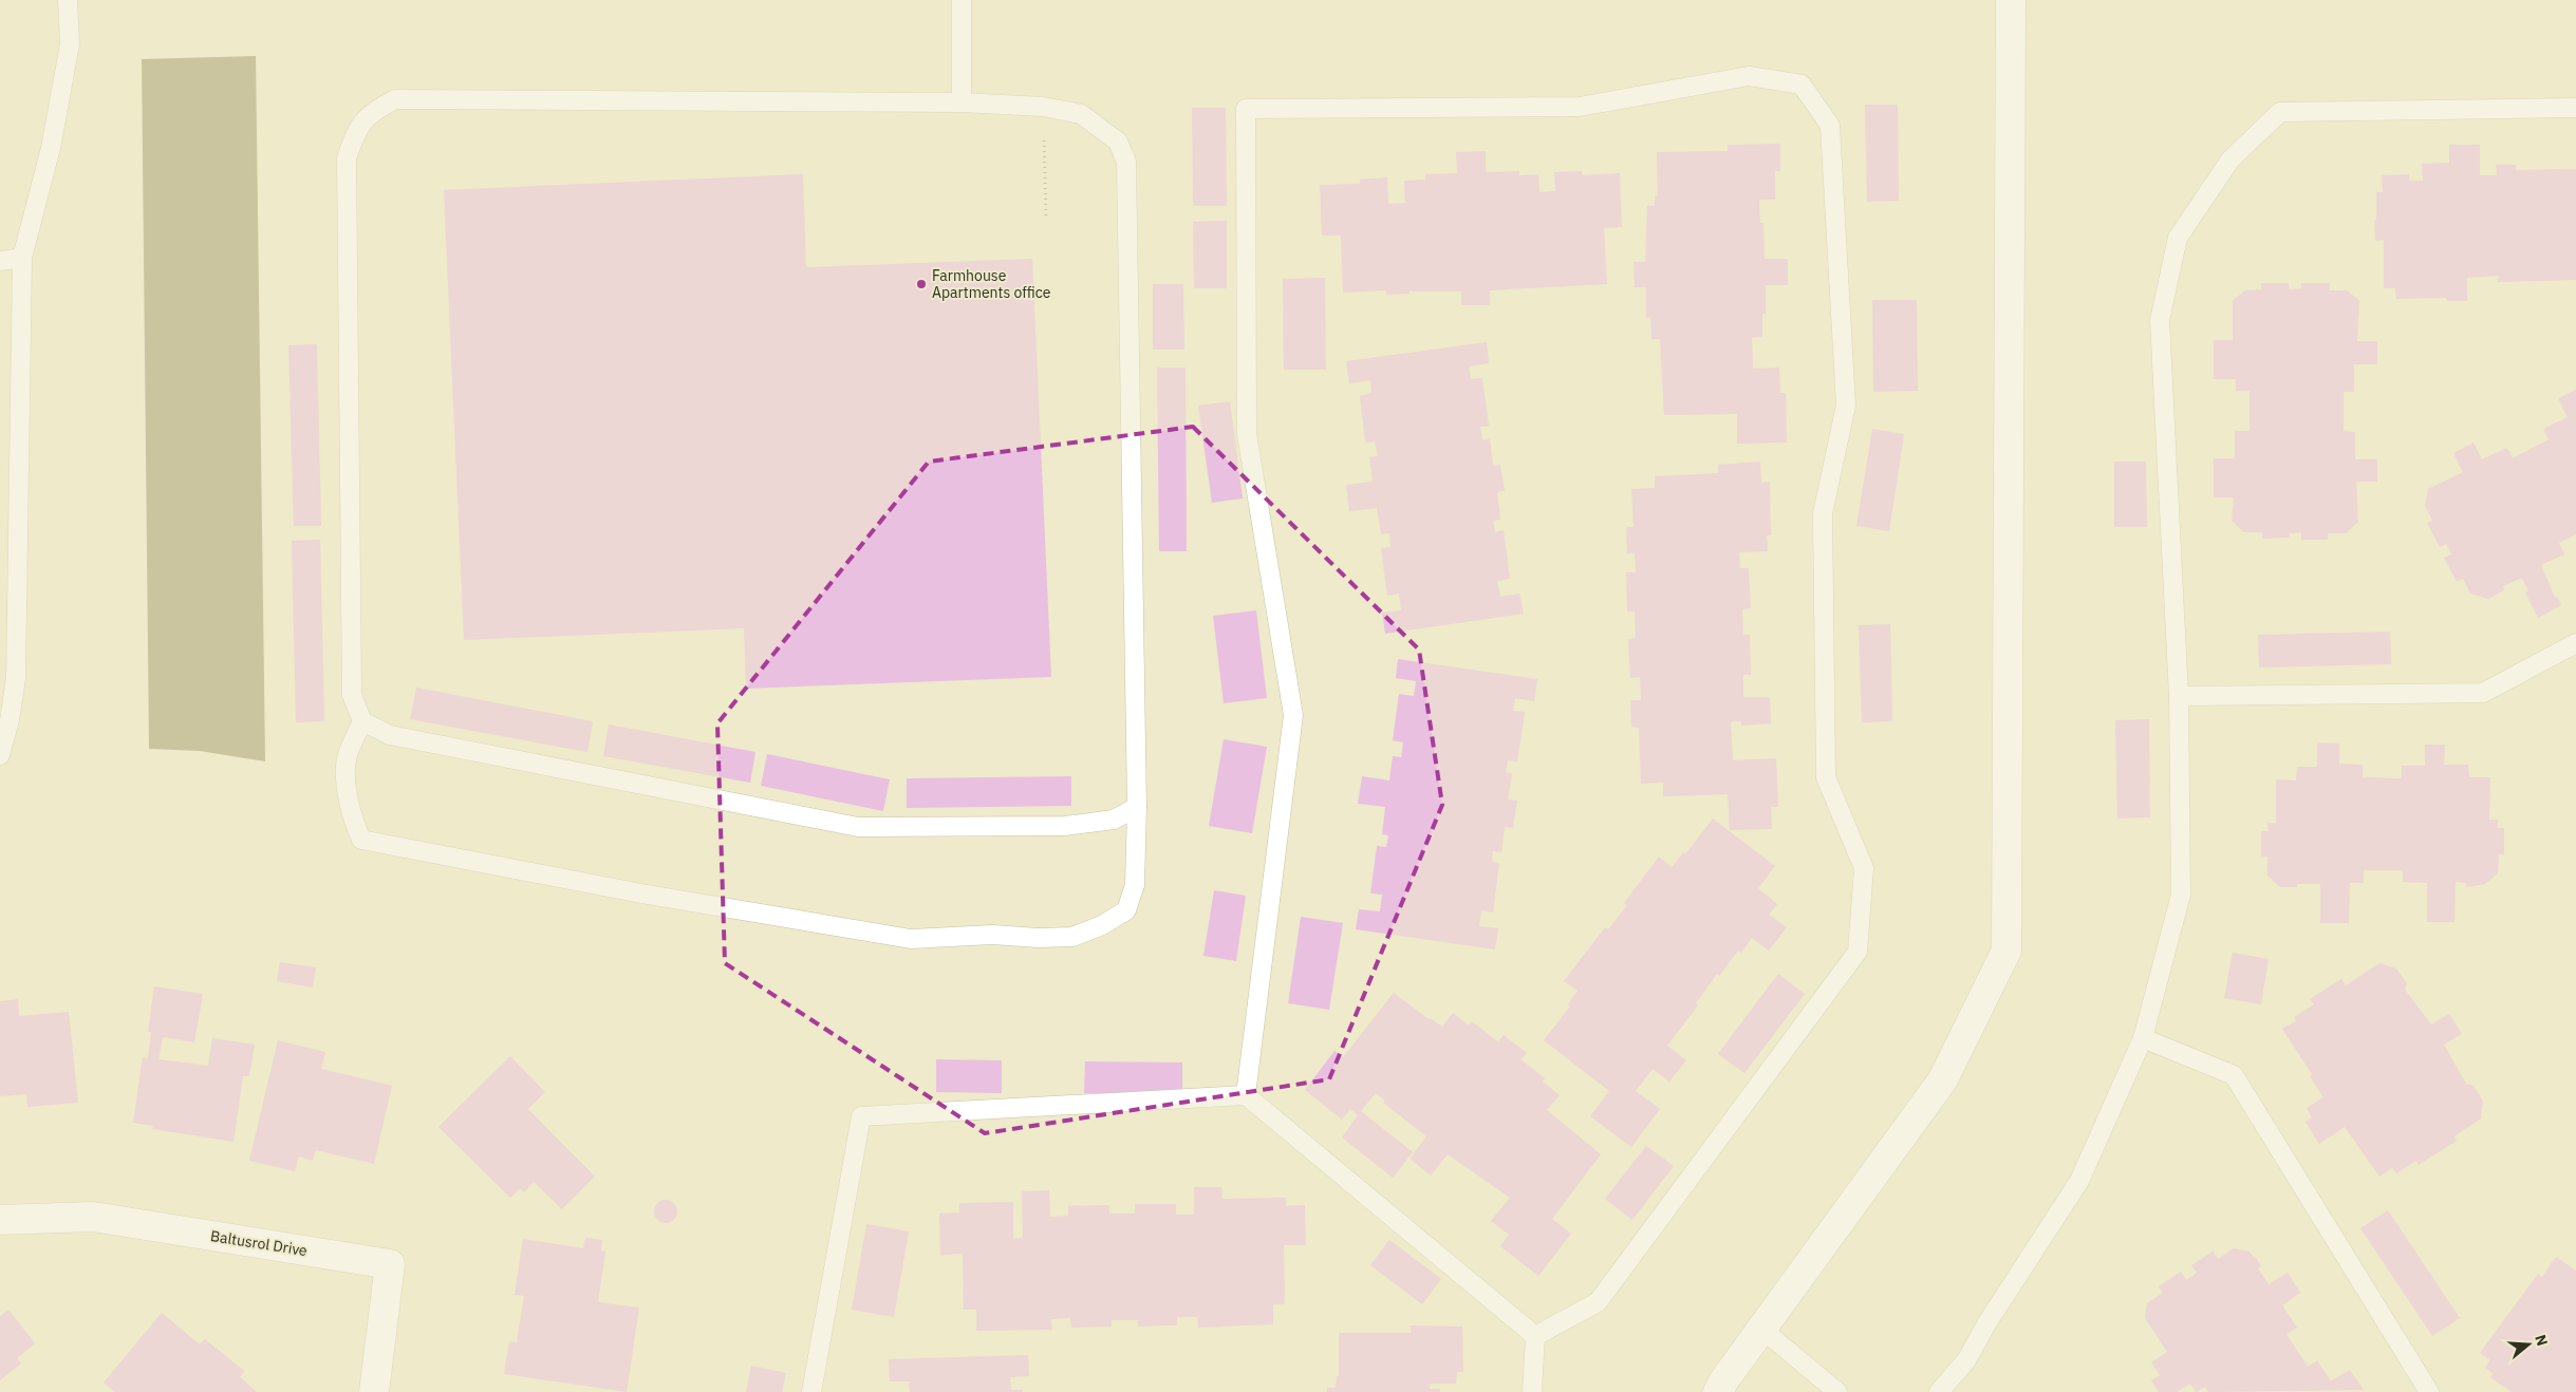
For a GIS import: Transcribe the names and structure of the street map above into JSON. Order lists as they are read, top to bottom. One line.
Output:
{"streets":{"street":["Baltusrol Drive"]},"places":["Farmhouse Apartments office"],"north":"right"}
